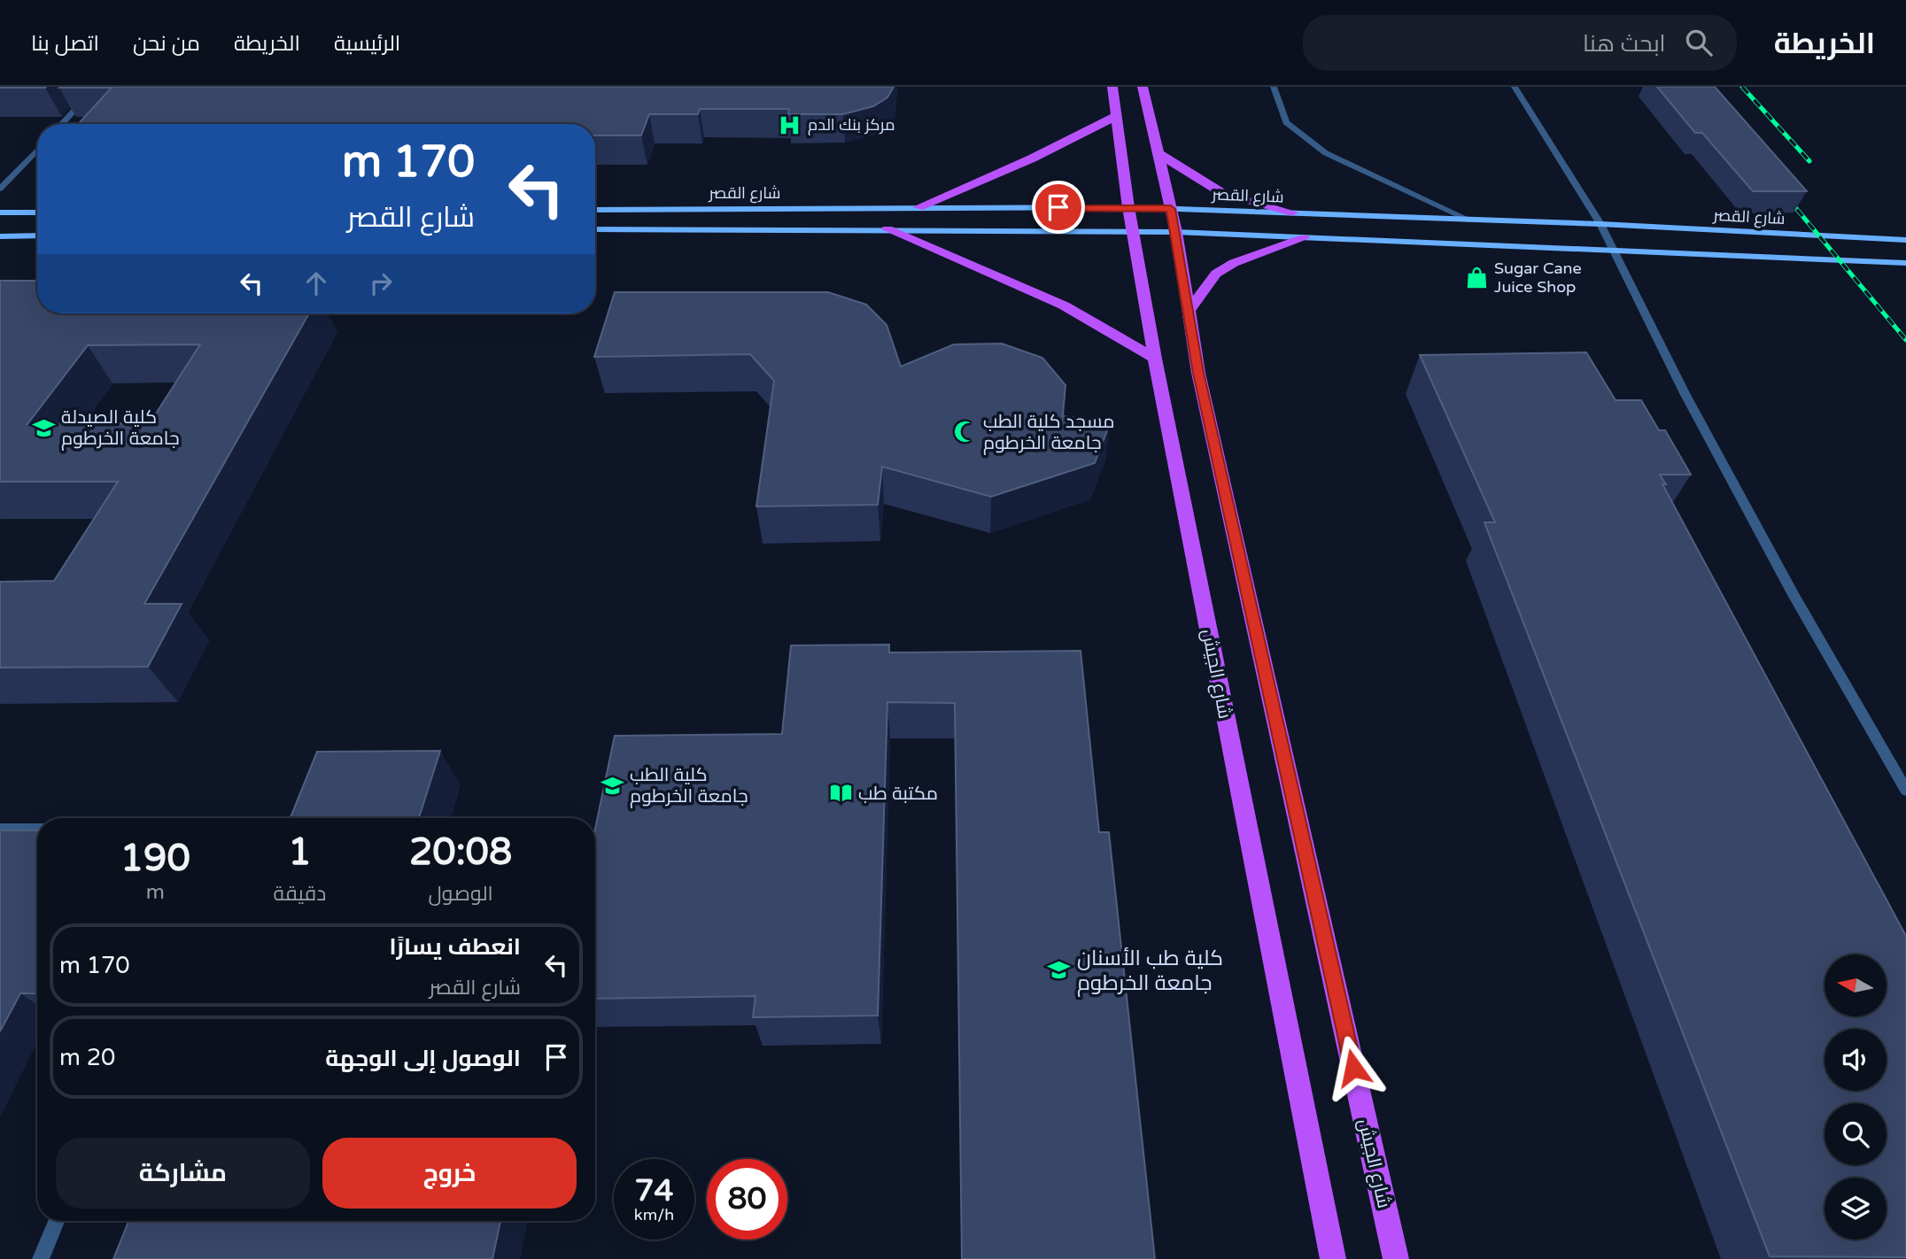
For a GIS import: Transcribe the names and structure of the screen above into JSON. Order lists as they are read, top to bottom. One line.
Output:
{"streets":{"highway":["شارع الجيش"],"main road":["شارع القصر"]},"crossings":[["شارع القصر","شارع الجيش"]],"places":{"hospital":["مركز بنك الدم"],"shop":["Sugar Cane Juice Shop"],"school or university":["كلية الصيدلة جامعة الخرطوم","كلية الطب جامعة الخرطوم","كلية طب الأسنان جامعة الخرطوم"],"mosque":["مسجد كلية الطب جامعة الخرطوم"],"library":["مكتبة طب"]},"north":"left","page":{"header":"الخريطة","search":"ابحث هنا","nav":["الرئيسية","الخريطة","من نحن","اتصل بنا"],"turn":["170 m","شارع القصر"],"eta":["20:08","الوصول","1","دقيقة","190","m"],"list":[{"name":"انعطف يسارًا","note":"شارع القصر","value":"170 m"},{"name":"الوصول إلى الوجهة","value":"20 m"}],"buttons":["خروج","مشاركة"],"speed":"74 km/h","limit":"80"}}
